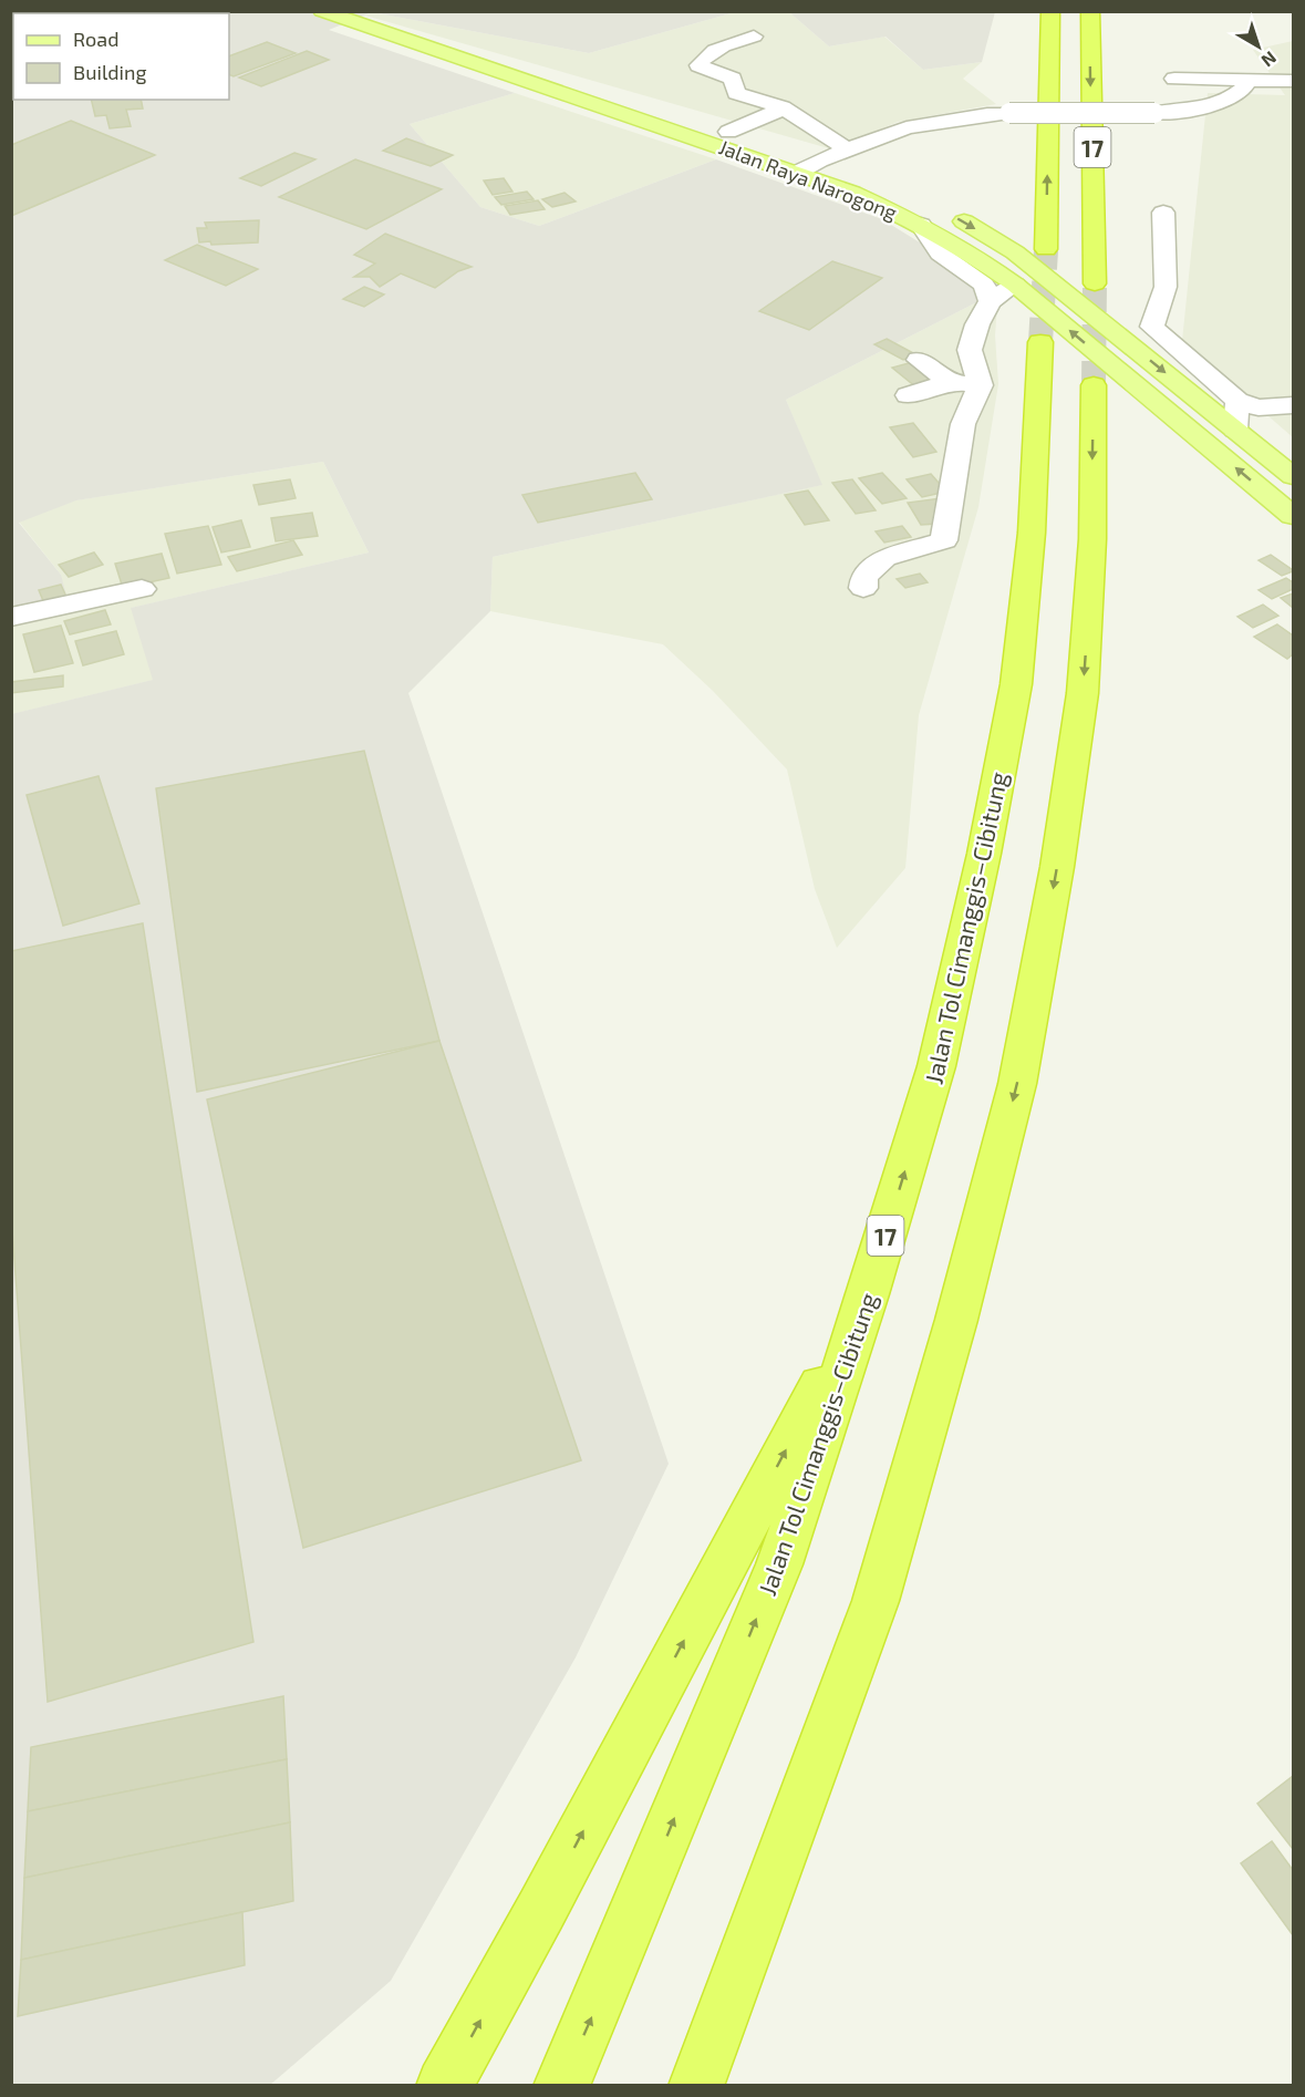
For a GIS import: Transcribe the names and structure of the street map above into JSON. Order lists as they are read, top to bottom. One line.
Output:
{"streets":{"highway":["17","Jalan Tol Cimanggis–Cibitung"],"main road":["Jalan Raya Narogong"]},"legend":["Road","Building"],"north":"bottom right"}
